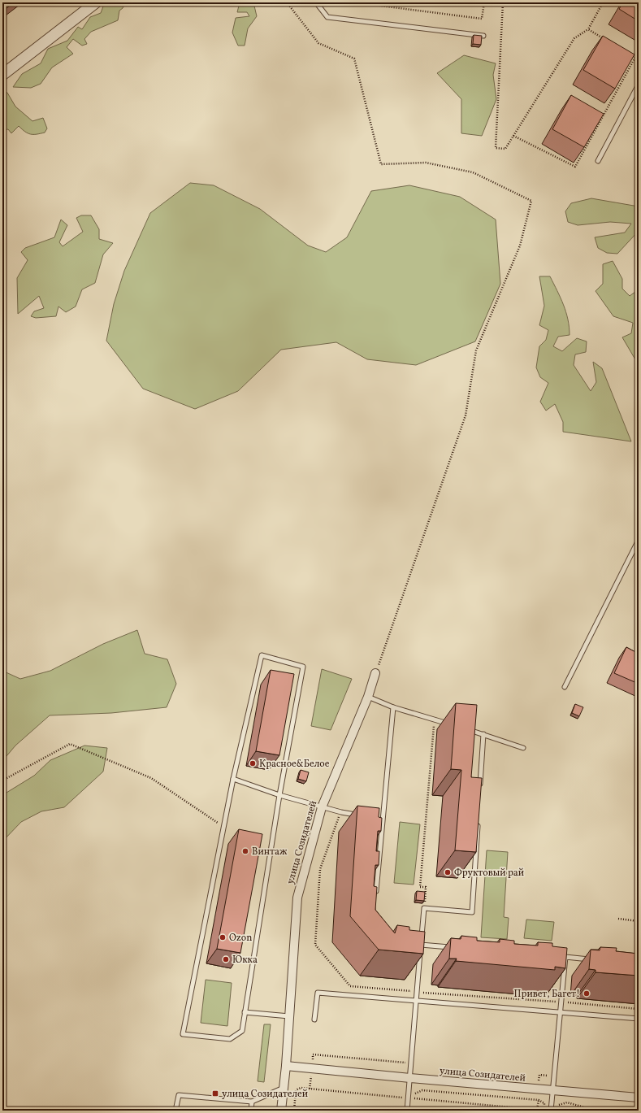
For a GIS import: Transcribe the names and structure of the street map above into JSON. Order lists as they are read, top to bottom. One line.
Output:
{"streets":{"street":["улица Созидателей"]},"places":{"other":["Красное&Белое","Винтаж","Фруктовый рай","Ozon","Юкка","Привет, Багет!"],"transit":["улица Созидателей"]}}
